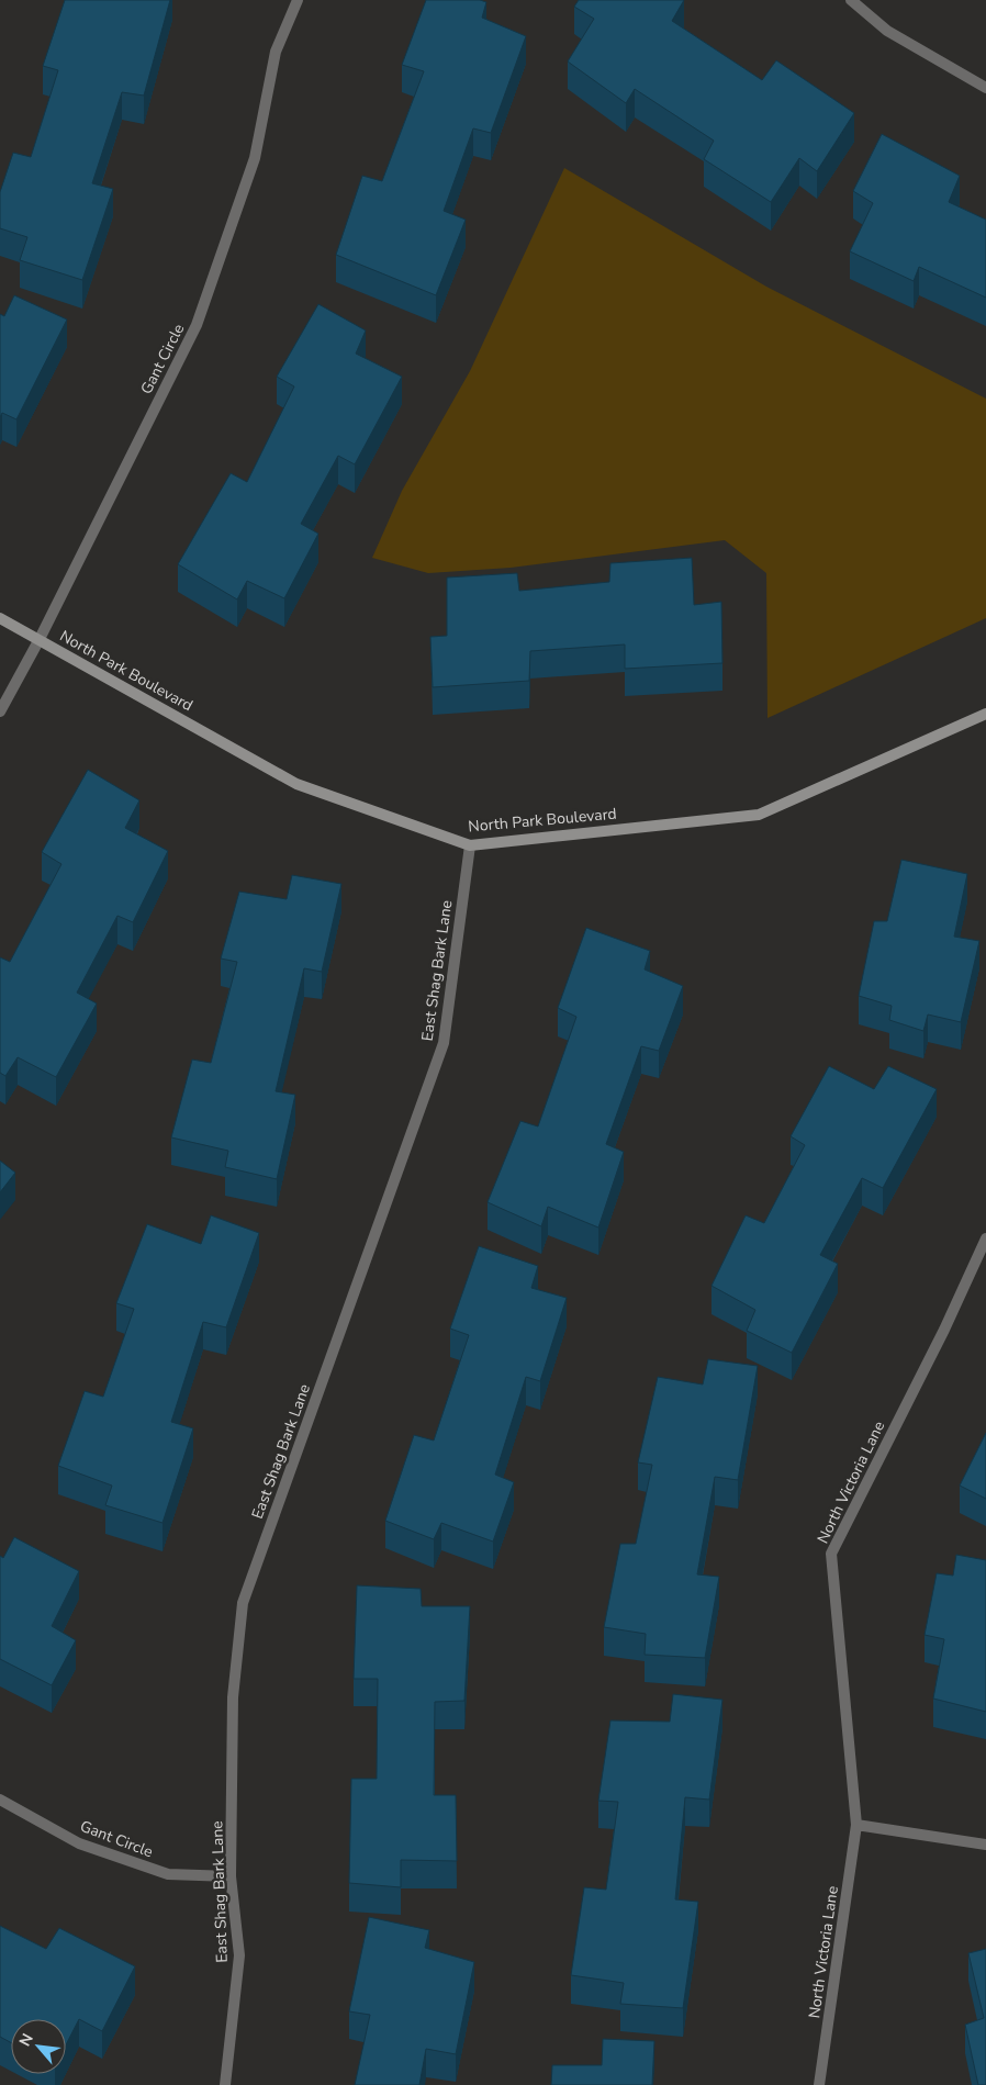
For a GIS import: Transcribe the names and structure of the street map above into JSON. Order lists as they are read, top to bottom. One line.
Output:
{"streets":{"street":["Gant Circle","North Park Boulevard","East Shag Bark Lane","North Victoria Lane"]},"crossings":[["Gant Circle","North Park Boulevard"],["Gant Circle","East Shag Bark Lane"],["North Park Boulevard","East Shag Bark Lane"]],"north":"top left"}
